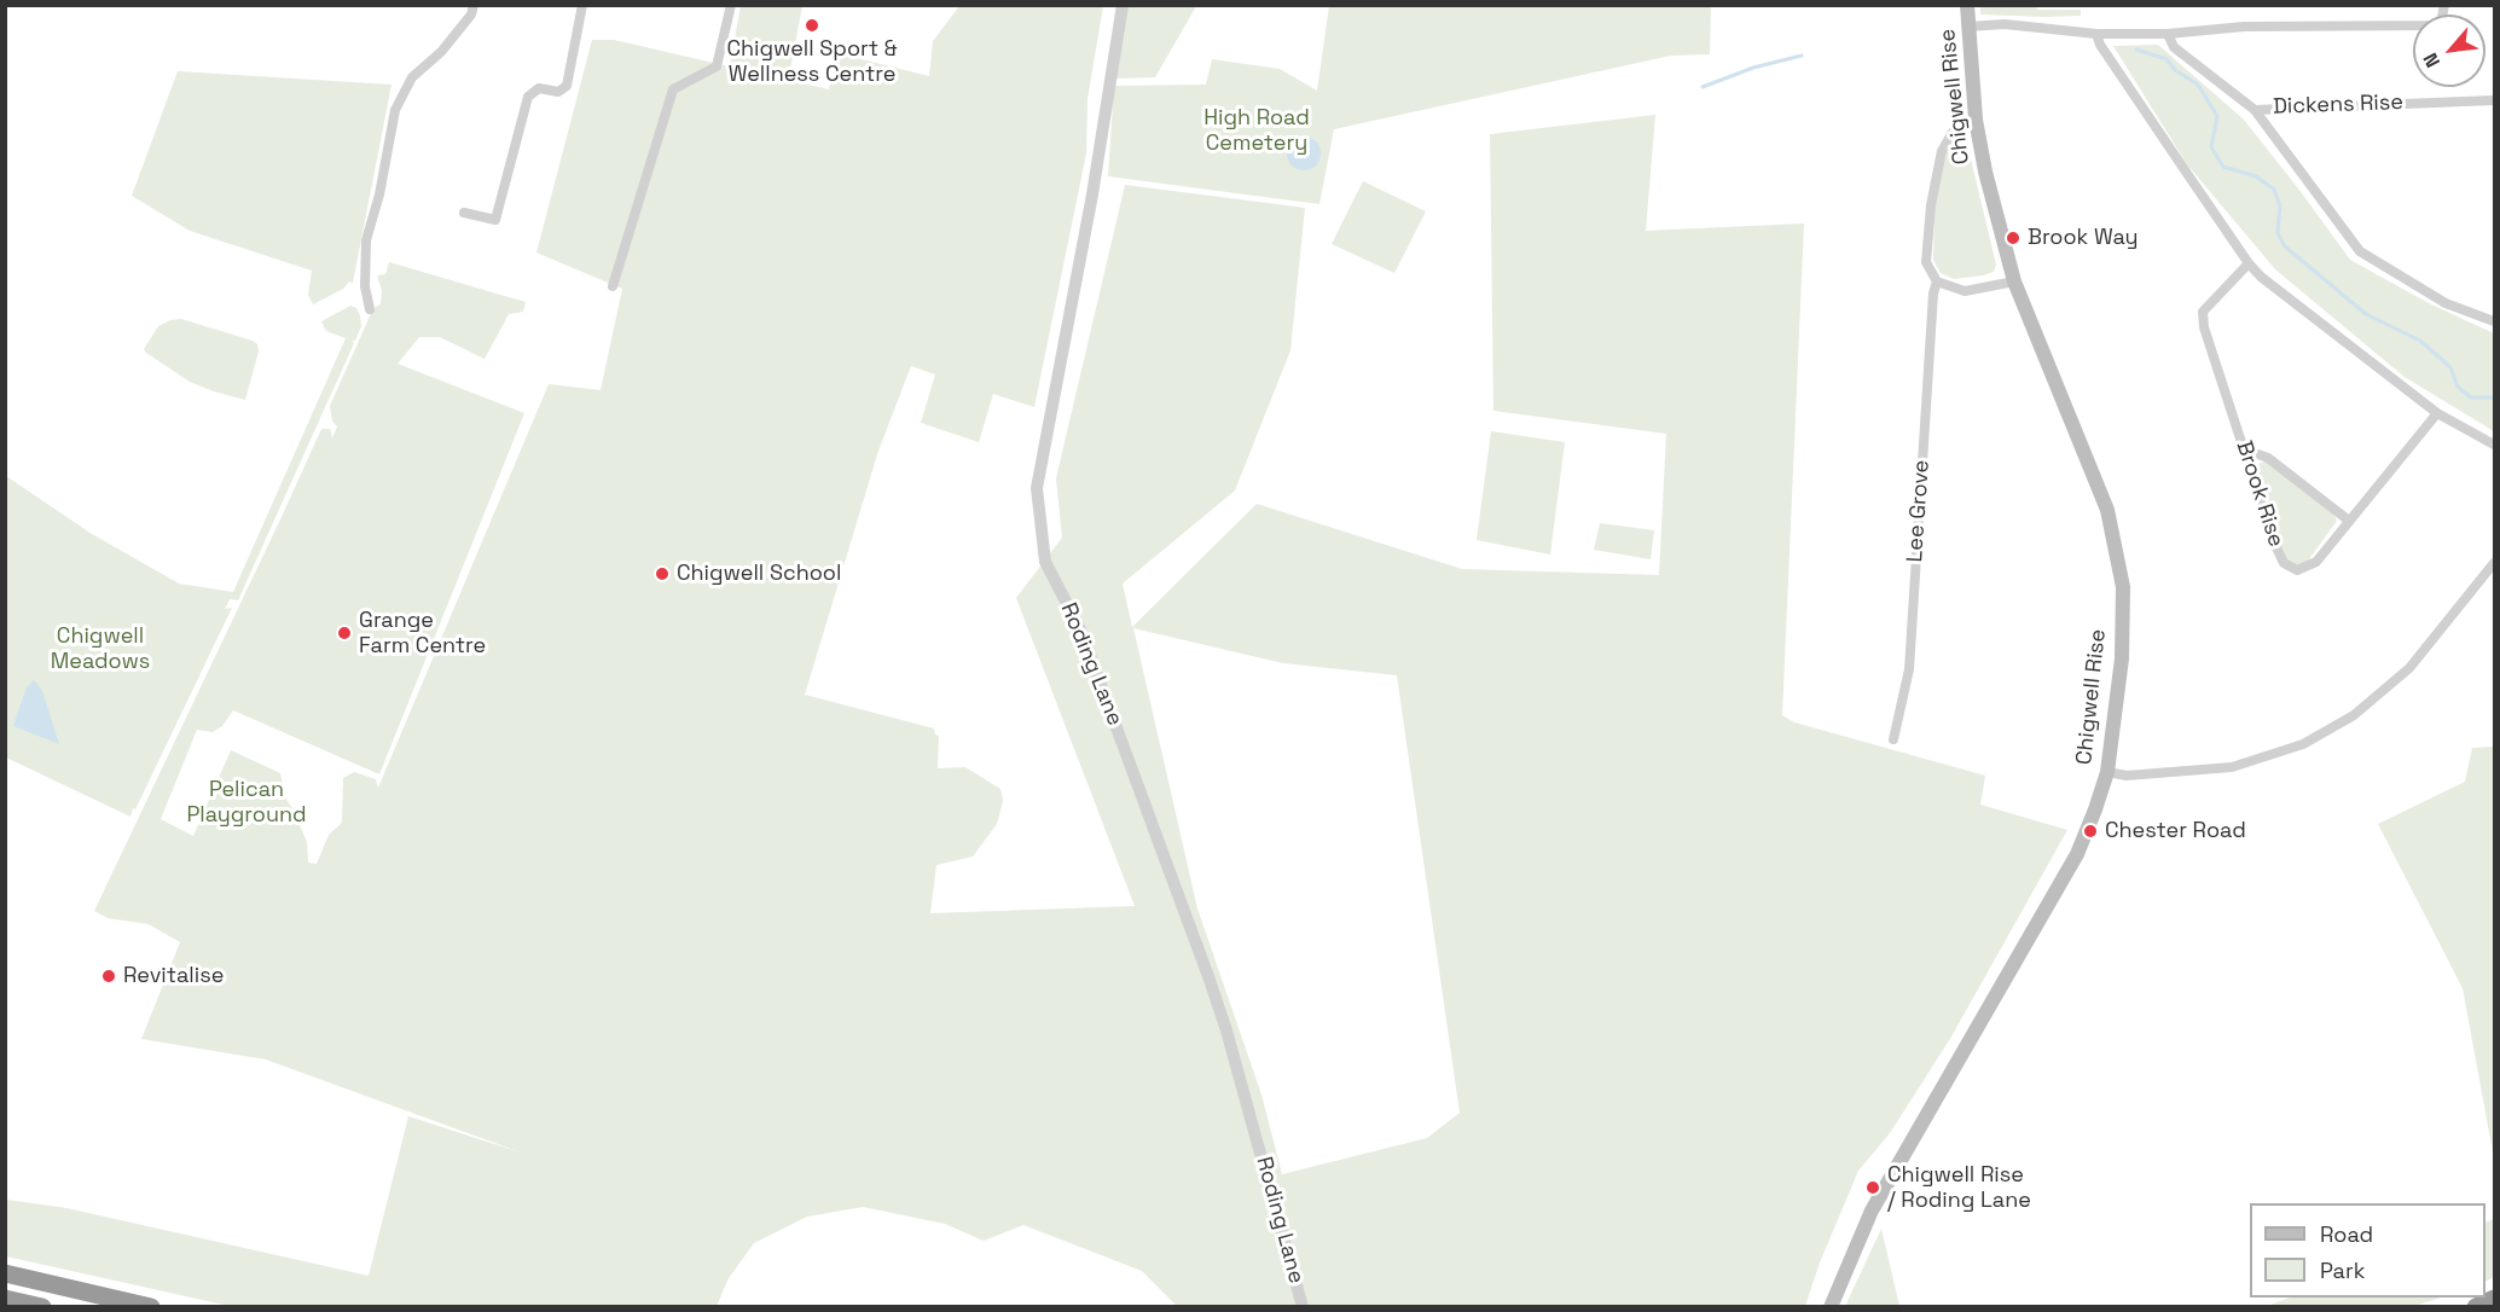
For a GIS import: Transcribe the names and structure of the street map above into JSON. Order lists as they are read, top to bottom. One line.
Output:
{"streets":{"main road":["Chigwell Rise"],"street":["Dickens Rise","Brook Rise","Lee Grove","Roding Lane"]},"crossings":[["Chigwell Rise","Lee Grove"]],"parks":["High Road Cemetery","Chigwell Meadows","Pelican Playground"],"places":["Chigwell Sport & Wellness Centre","Brook Way","Chigwell School","Grange Farm Centre","Chester Road","Revitalise","Chigwell Rise / Roding Lane"],"legend":["Road","Park"],"north":"bottom left"}
